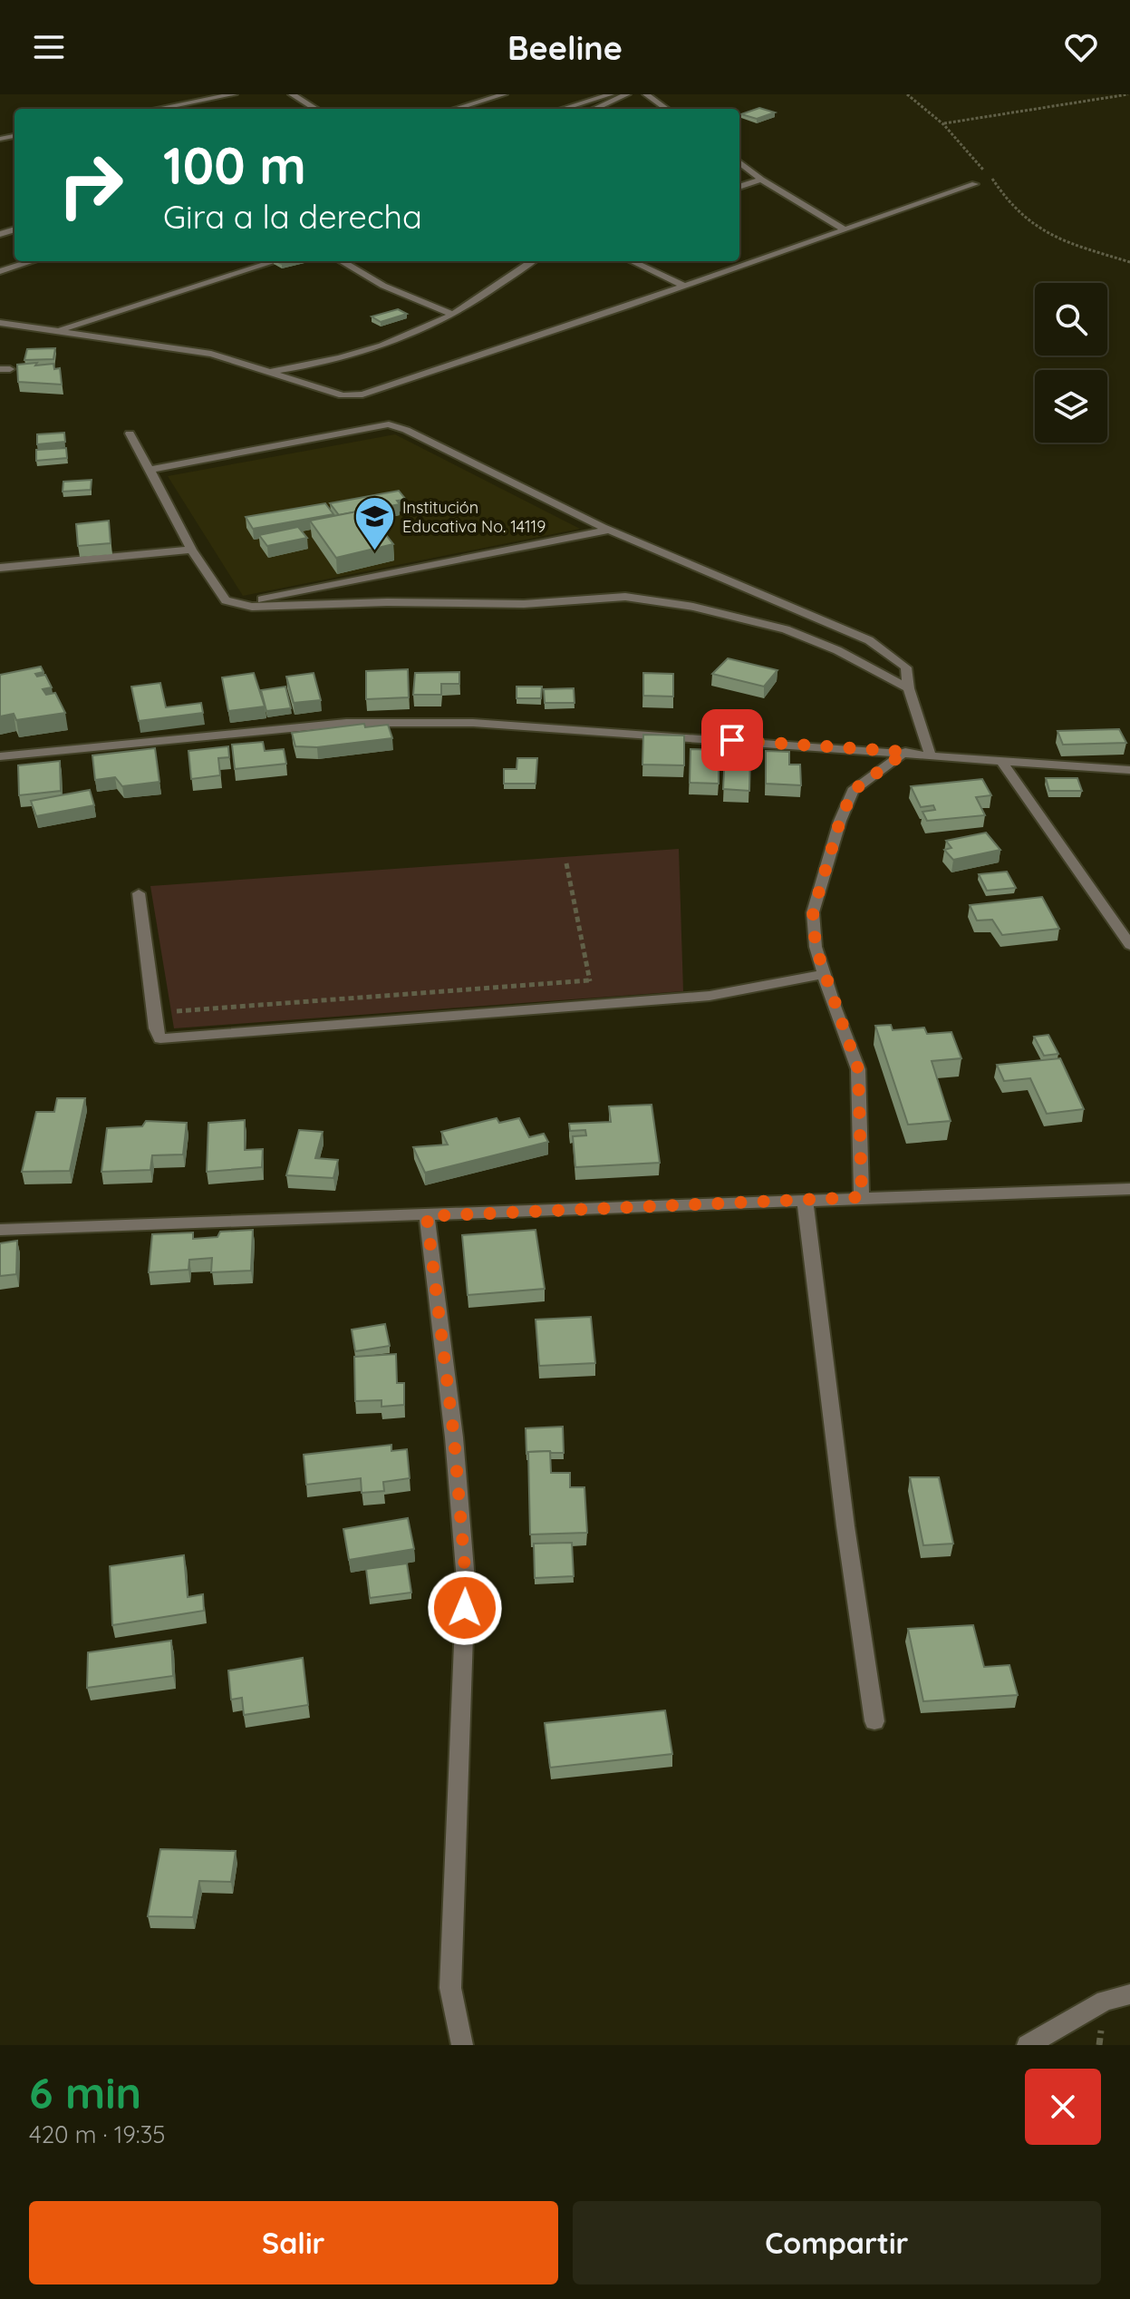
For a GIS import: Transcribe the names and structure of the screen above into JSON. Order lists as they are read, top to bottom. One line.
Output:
{"places":{"school or university":["Institución Educativa No. 14119"]},"page":{"header":"Beeline","turn":["100 m","Gira a la derecha"],"heading":["6 min","420 m · 19:35"],"buttons":["Salir","Compartir"]}}
